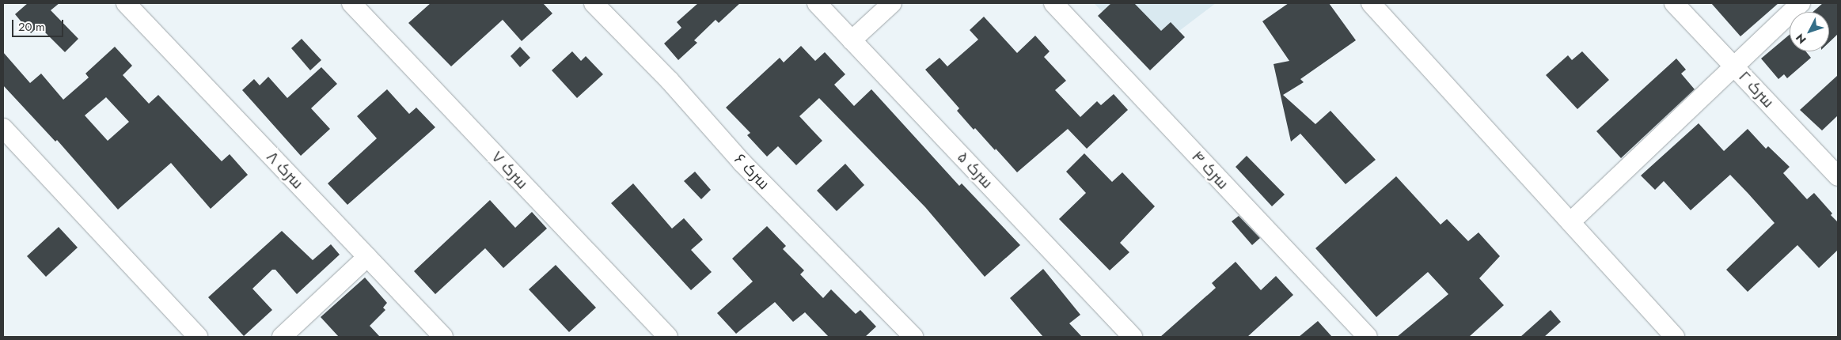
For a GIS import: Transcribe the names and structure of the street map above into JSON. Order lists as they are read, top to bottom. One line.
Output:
{"streets":{"street":["سرک ۲","سرک ۸","سرک ۷","سرک ۵","سرک ۴","سرک ۶"]},"scale_bar":"20 m","north":"bottom left"}
